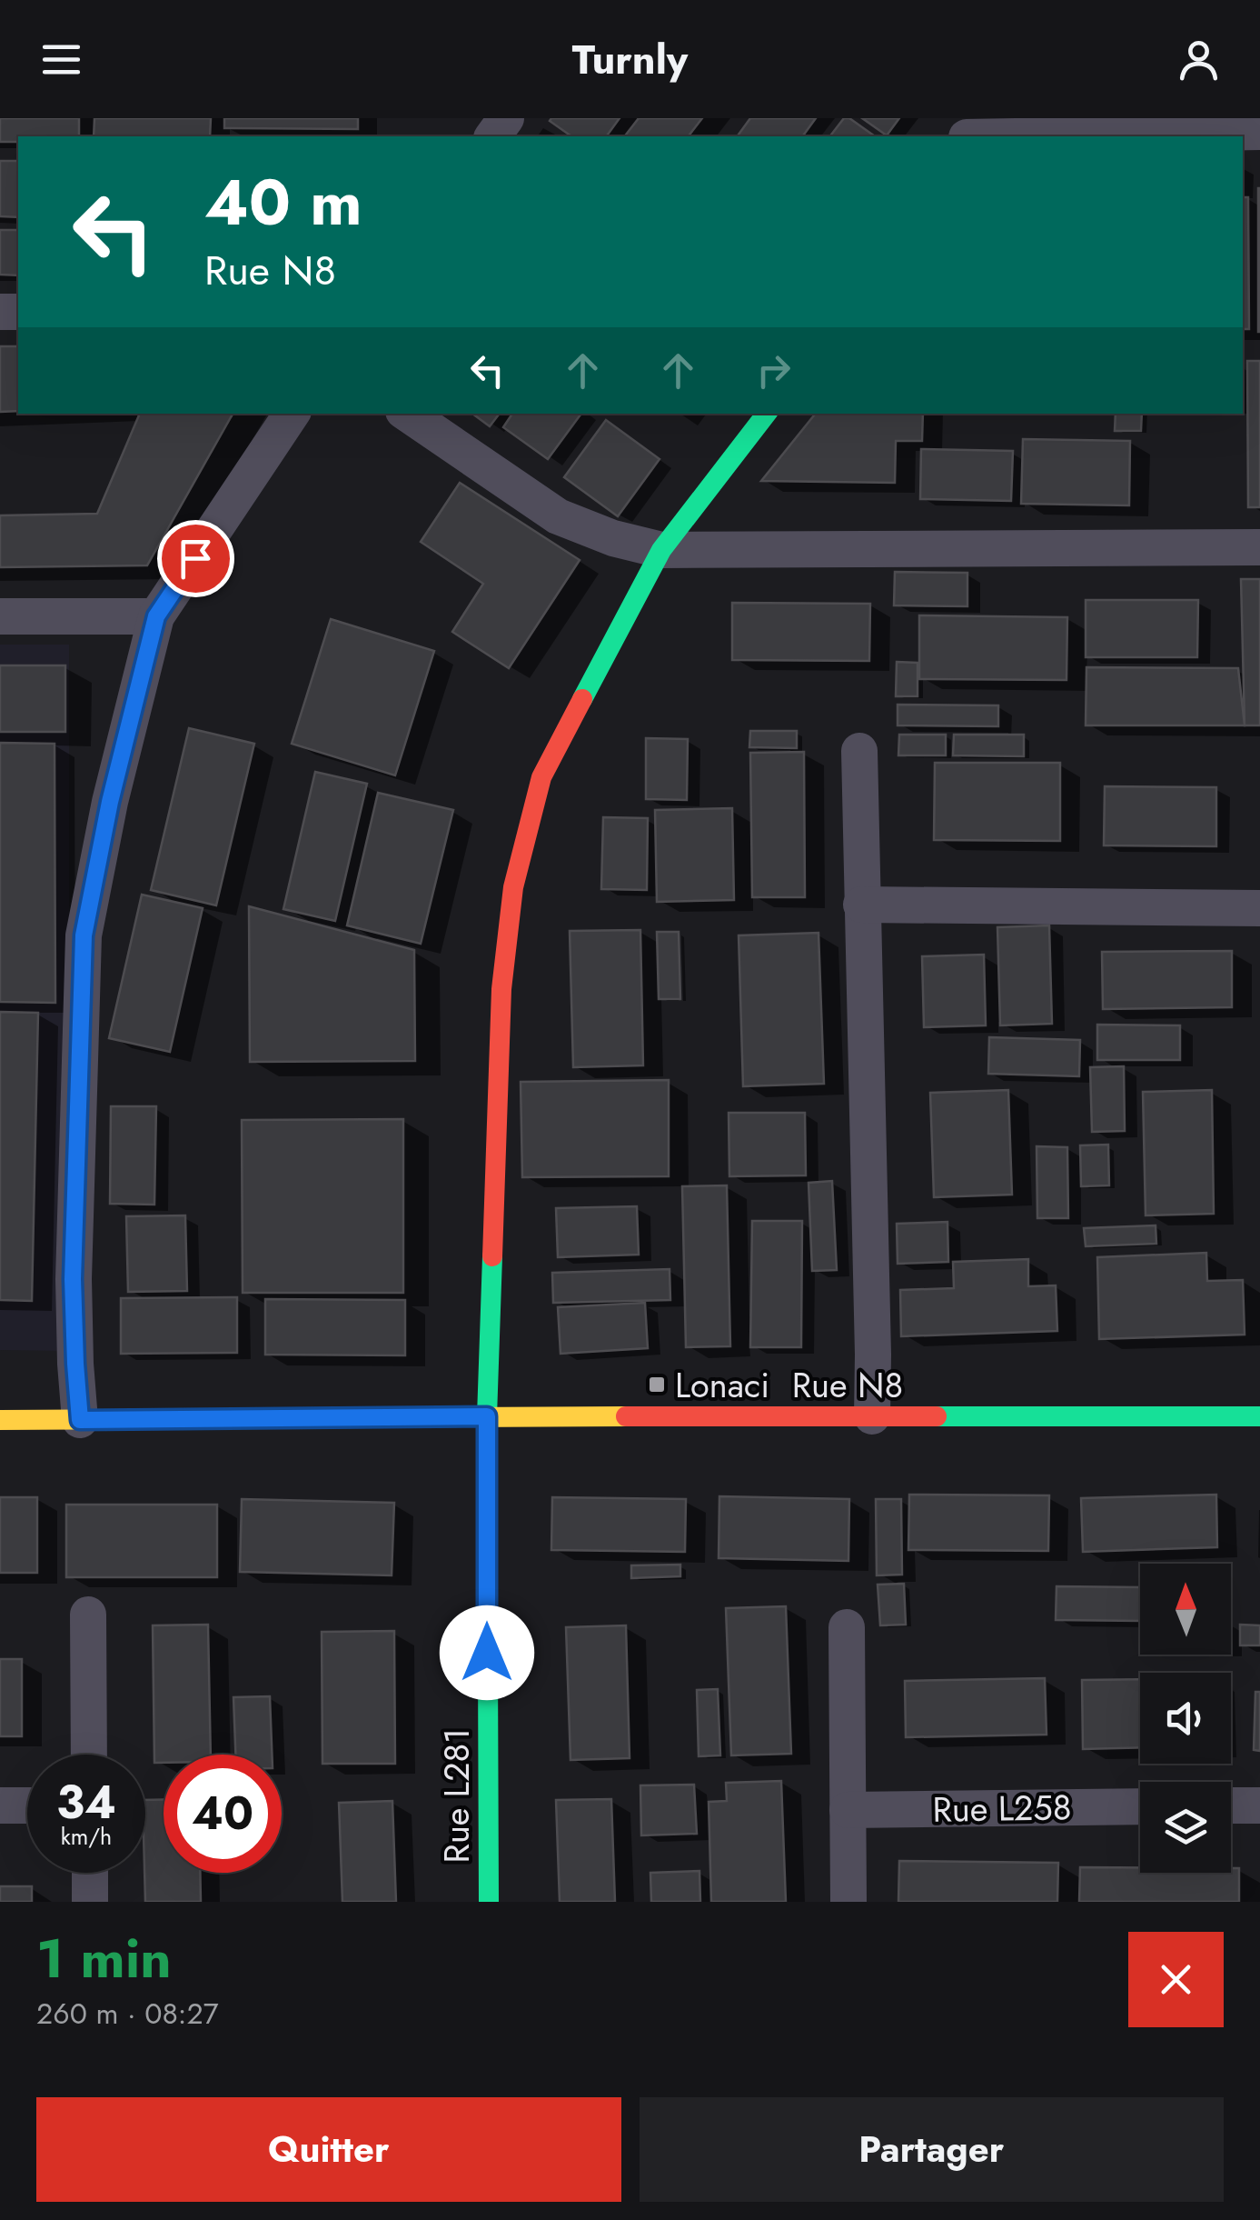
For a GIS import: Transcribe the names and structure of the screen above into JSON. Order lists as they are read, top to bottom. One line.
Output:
{"streets":{"street":["Rue N8","Rue L281","Rue L258"]},"crossings":[["Rue N8","Rue L281"]],"places":{"transit":["Lonaci"]},"north":"top","page":{"header":"Turnly","turn":["40 m","Rue N8"],"speed":"34 km/h","limit":"40","heading":["1 min","260 m · 08:27"],"buttons":["Quitter","Partager"]}}
